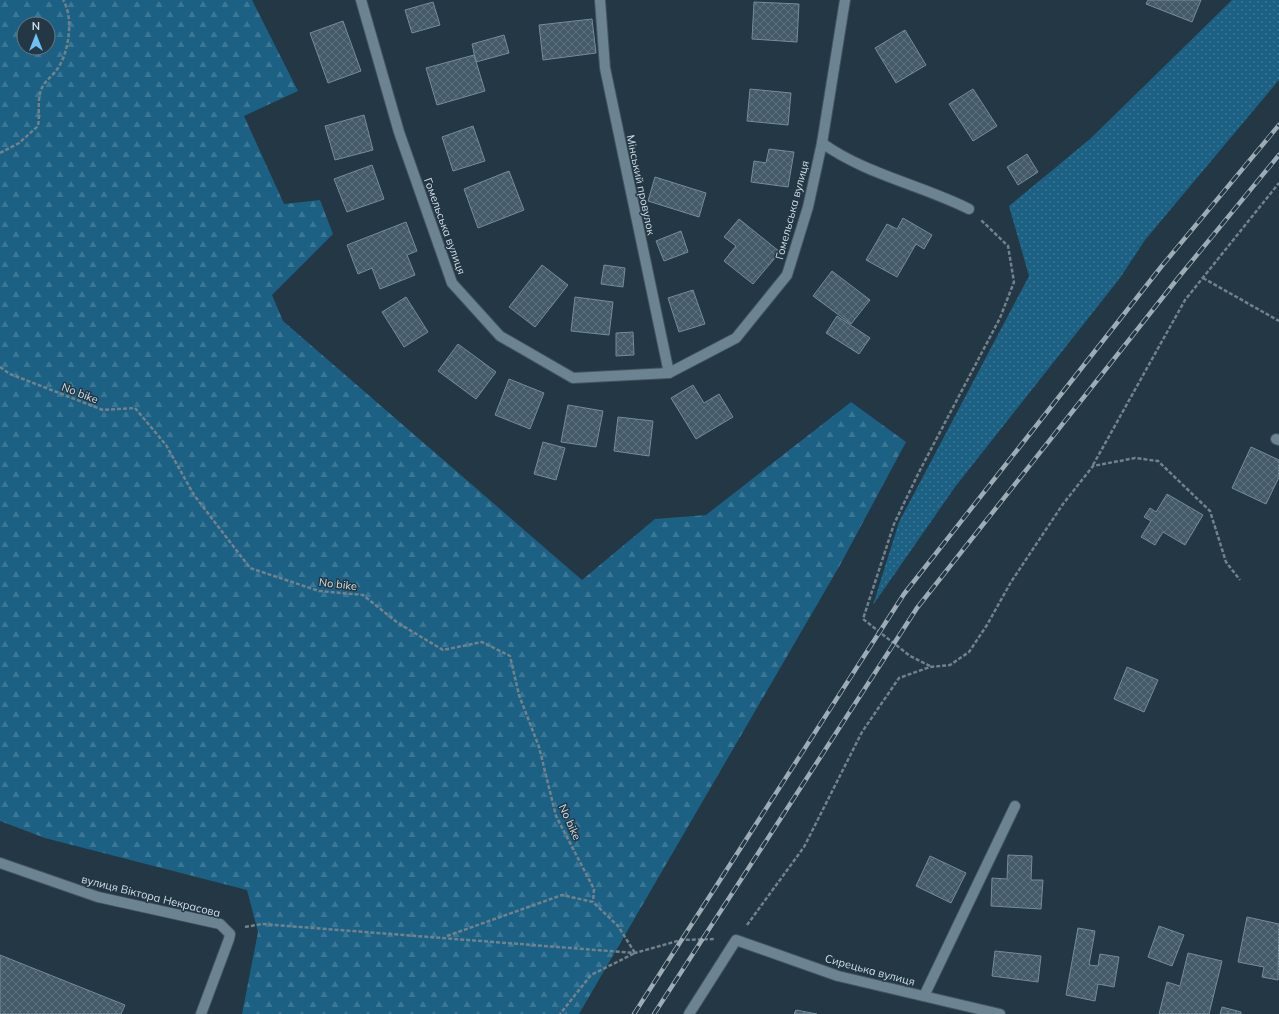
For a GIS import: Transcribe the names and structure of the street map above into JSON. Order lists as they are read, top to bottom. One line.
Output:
{"streets":{"street":["Мінський провулок","Гомельська вулиця","вулиця Віктора Некрасова","Сирецька вулиця"],"path":["No bike"]},"crossings":[["Мінський провулок","Гомельська вулиця"]],"north":"top"}
